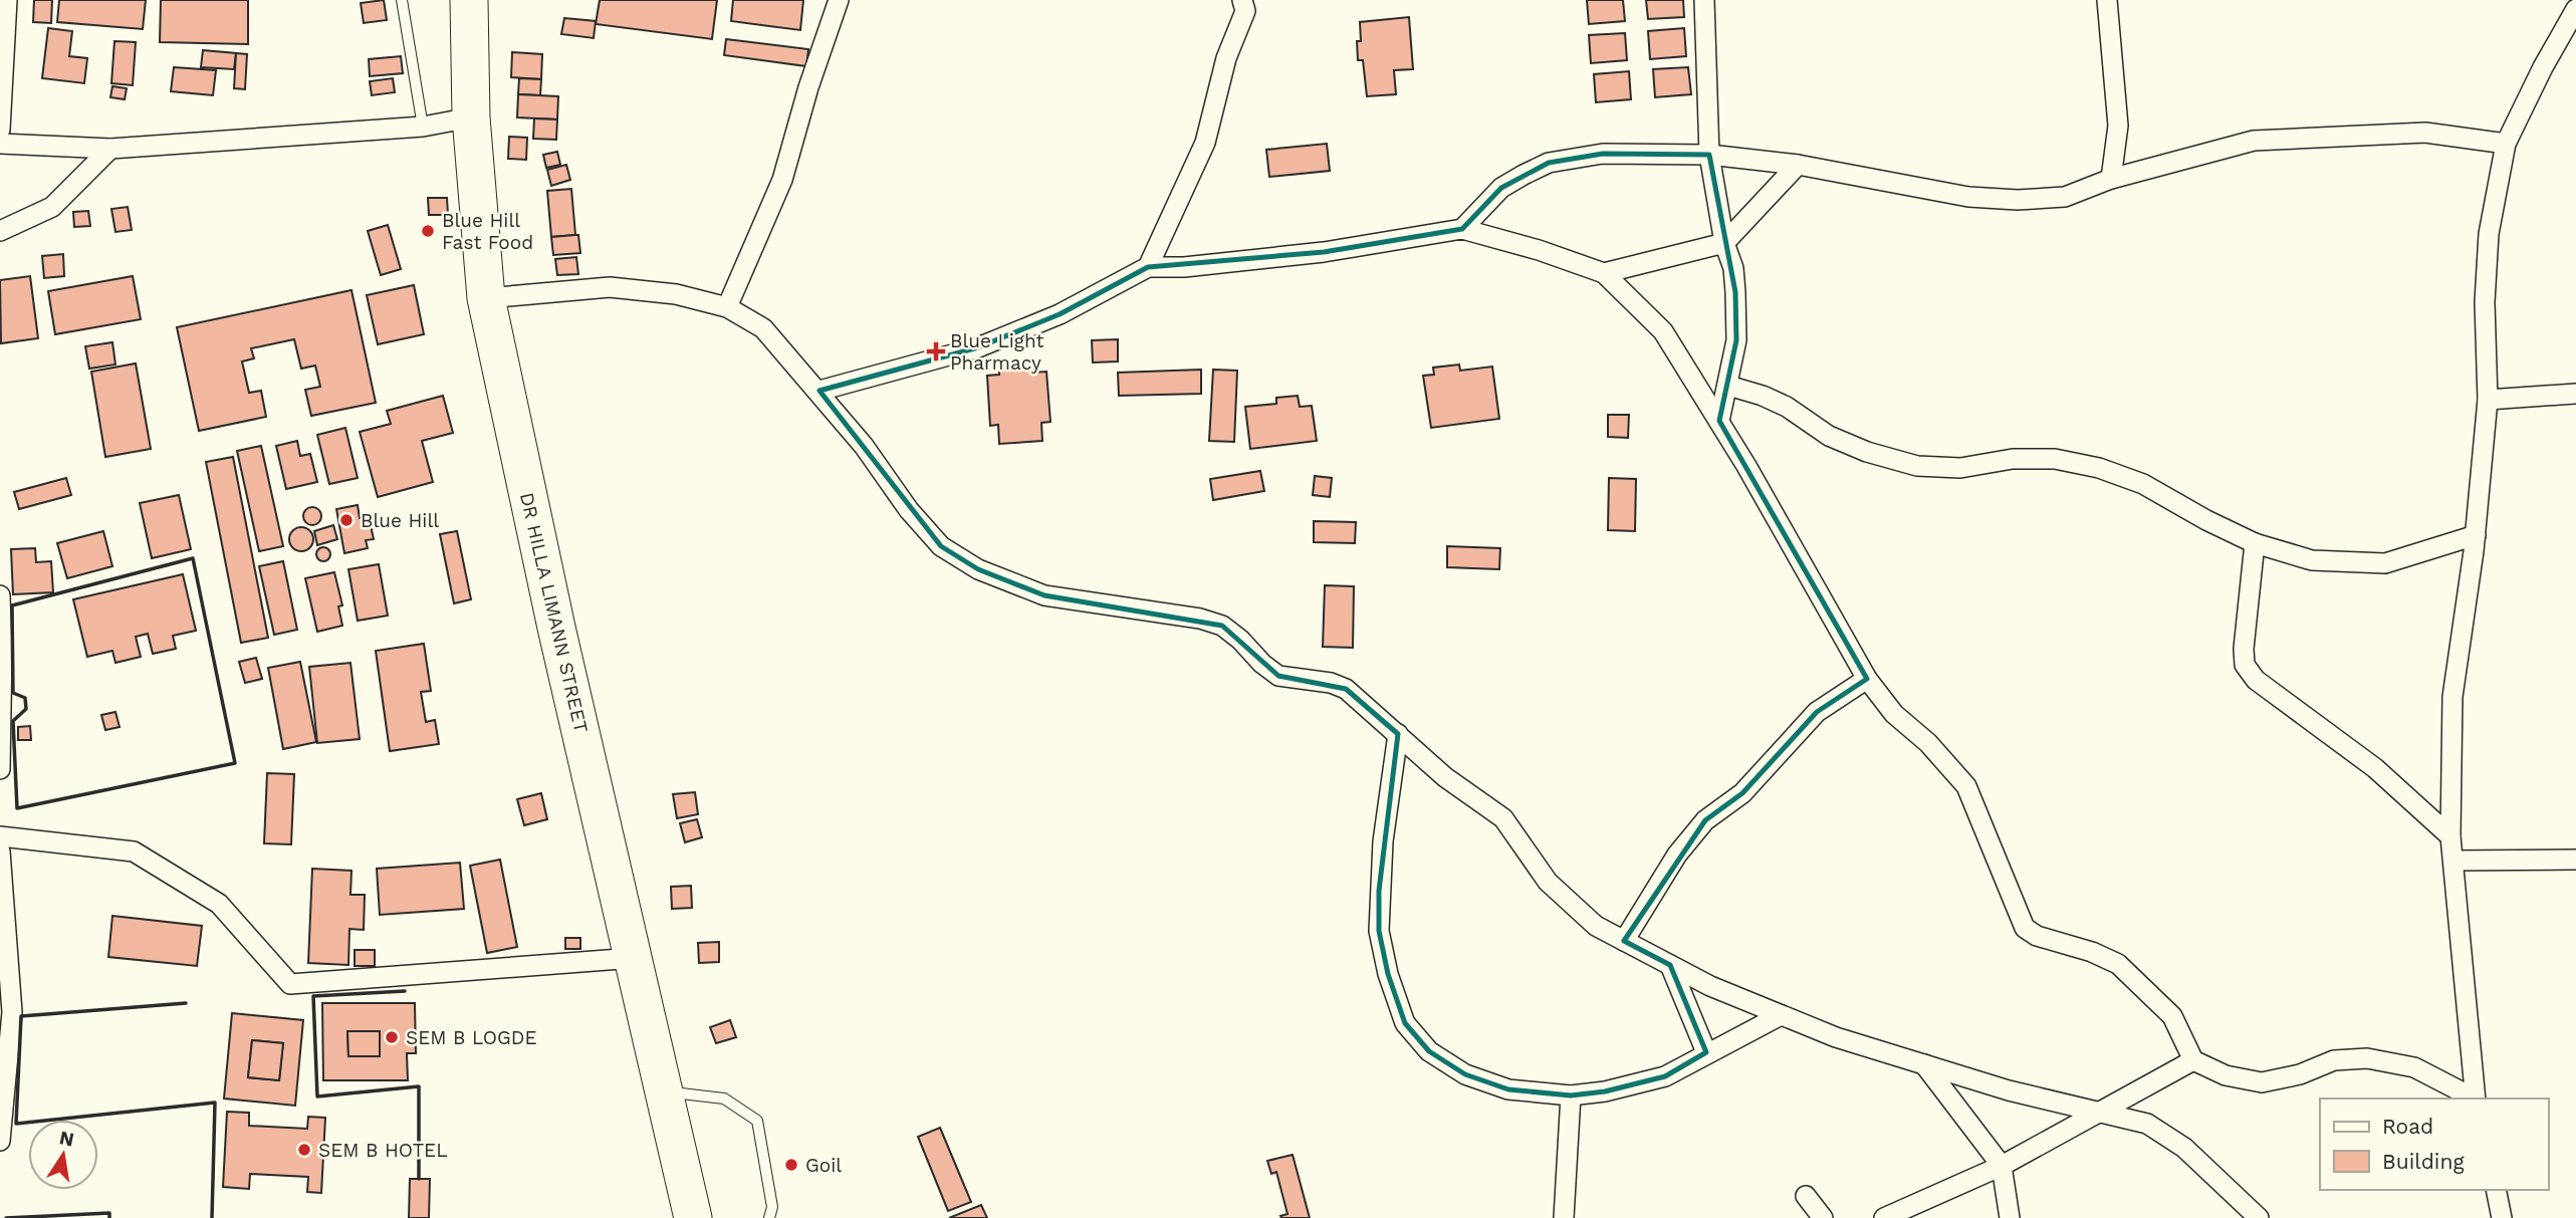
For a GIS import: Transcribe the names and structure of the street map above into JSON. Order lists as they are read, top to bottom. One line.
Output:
{"streets":{"highway":["DR HILLA LIMANN STREET"]},"places":{"other":["Blue Hill Fast Food","Blue Hill","SEM B LOGDE","SEM B HOTEL","Goil"],"health":["Blue Light Pharmacy"]},"legend":["Road","Building"],"north":"top"}
